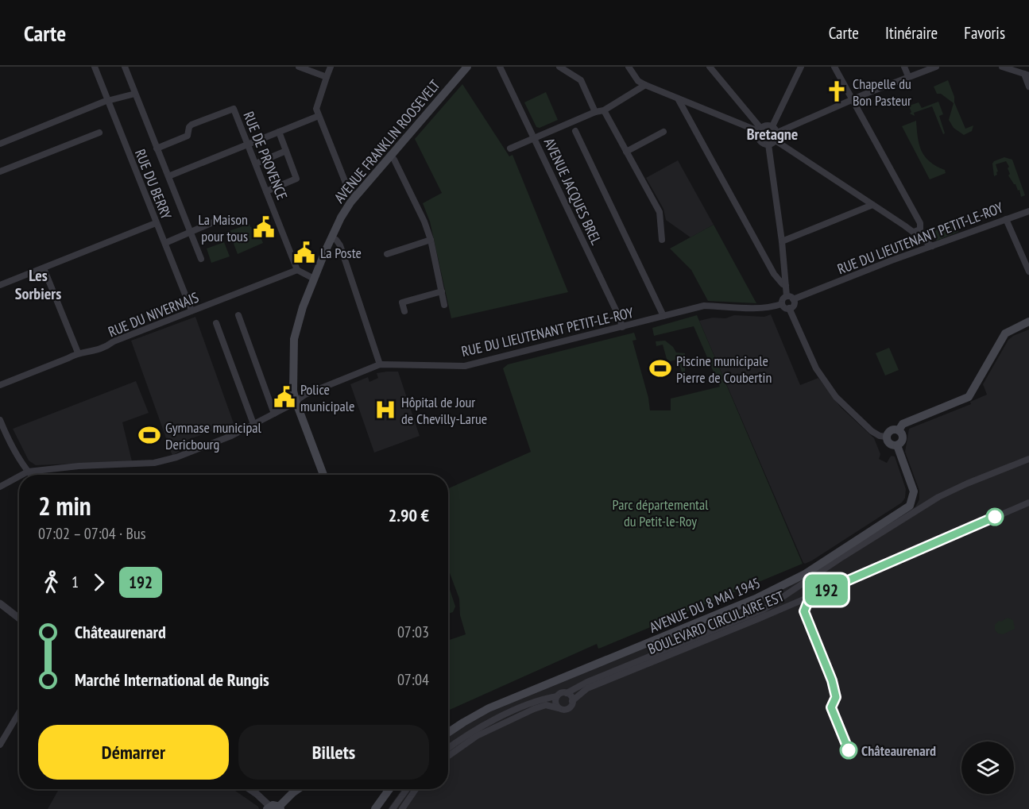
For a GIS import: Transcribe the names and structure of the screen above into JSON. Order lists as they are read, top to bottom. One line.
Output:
{"streets":{"main road":["AVENUE FRANKLIN ROOSEVELT","AVENUE DU 8 MAI 1945"],"street":["RUE DE PROVENCE","RUE DU BERRY","AVENUE JACQUES BREL","RUE DU LIEUTENANT PETIT-LE-ROY","RUE DU NIVERNAIS","BOULEVARD CIRCULAIRE EST"]},"crossings":[["AVENUE FRANKLIN ROOSEVELT","RUE DU LIEUTENANT PETIT-LE-ROY"],["RUE DE PROVENCE","RUE DU NIVERNAIS"],["RUE DU BERRY","RUE DU NIVERNAIS"],["AVENUE JACQUES BREL","RUE DU LIEUTENANT PETIT-LE-ROY"]],"districts":["Bretagne","Les Sorbiers"],"parks":["Parc départemental du Petit-le-Roy"],"places":{"church":["Chapelle du Bon Pasteur"],"public building":["La Maison pour tous","La Poste","Police municipale"],"sports":["Piscine municipale Pierre de Coubertin","Gymnase municipal Dericbourg"],"hospital":["Hôpital de Jour de Chevilly-Larue"],"other":["Châteaurenard"]},"lines":["bus line 192"],"page":{"header":"Carte","nav":["Carte","Itinéraire","Favoris"],"on_map":"192","heading":["2 min","07:02 – 07:04 · Bus","2.90 €"],"legs":["1","192"],"list":[{"name":"Châteaurenard","value":"07:03"},{"name":"Marché International de Rungis","value":"07:04"}],"buttons":["Démarrer","Billets"]}}
